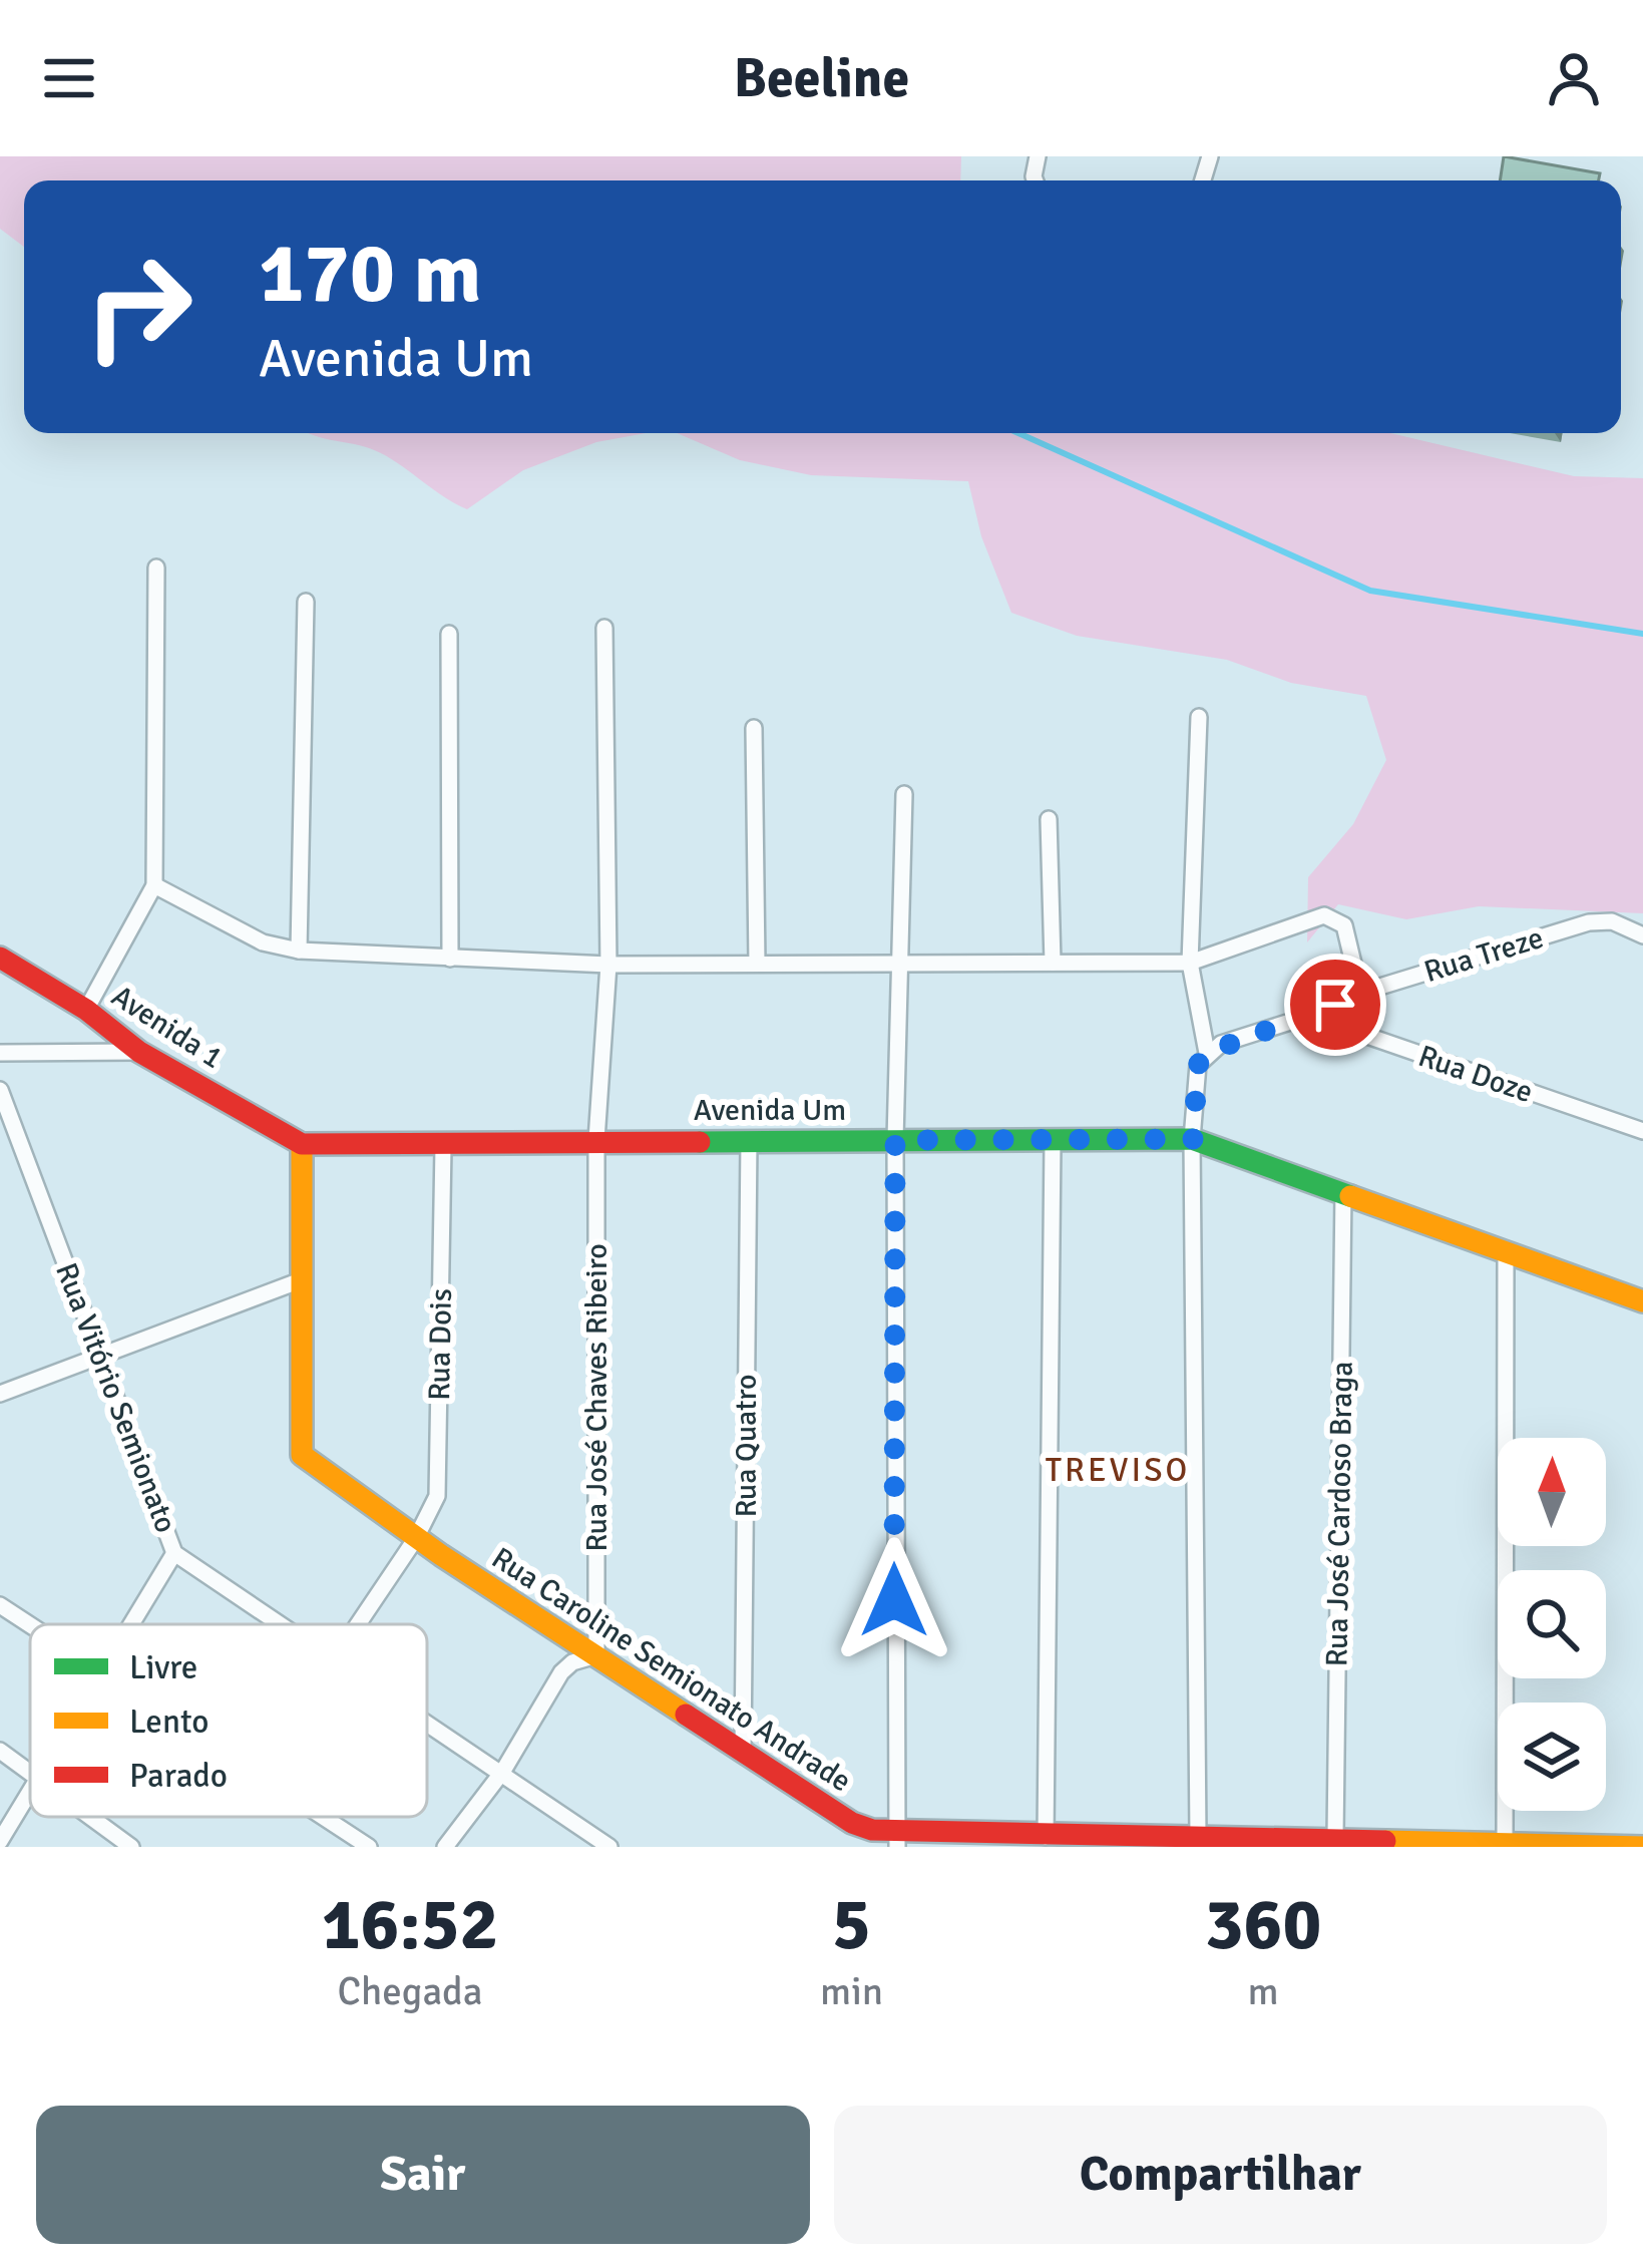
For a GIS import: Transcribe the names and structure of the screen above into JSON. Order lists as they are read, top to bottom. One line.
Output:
{"streets":{"street":["Rua Treze","Avenida 1","Rua Doze","Avenida Um","Rua Dois","Rua Vitório Semionato","Rua José Chaves Ribeiro","Rua Quatro","Rua José Cardoso Braga","Rua Caroline Semionato Andrade"]},"crossings":[["Rua Treze","Rua Doze"],["Avenida 1","Avenida Um"],["Avenida 1","Rua Caroline Semionato Andrade"],["Avenida Um","Rua Dois"],["Avenida Um","Rua José Chaves Ribeiro"],["Avenida Um","Rua Quatro"],["Avenida Um","Rua José Cardoso Braga"],["Avenida Um","Rua Caroline Semionato Andrade"],["Rua Dois","Rua Caroline Semionato Andrade"],["Rua José Chaves Ribeiro","Rua Caroline Semionato Andrade"],["Rua Quatro","Rua Caroline Semionato Andrade"],["Rua José Cardoso Braga","Rua Caroline Semionato Andrade"]],"districts":["TREVISO"],"legend":["Livre","Lento","Parado"],"north":"top","page":{"header":"Beeline","turn":["170 m","Avenida Um"],"eta":["16:52","Chegada","5","min","360","m"],"buttons":["Sair","Compartilhar"]}}
